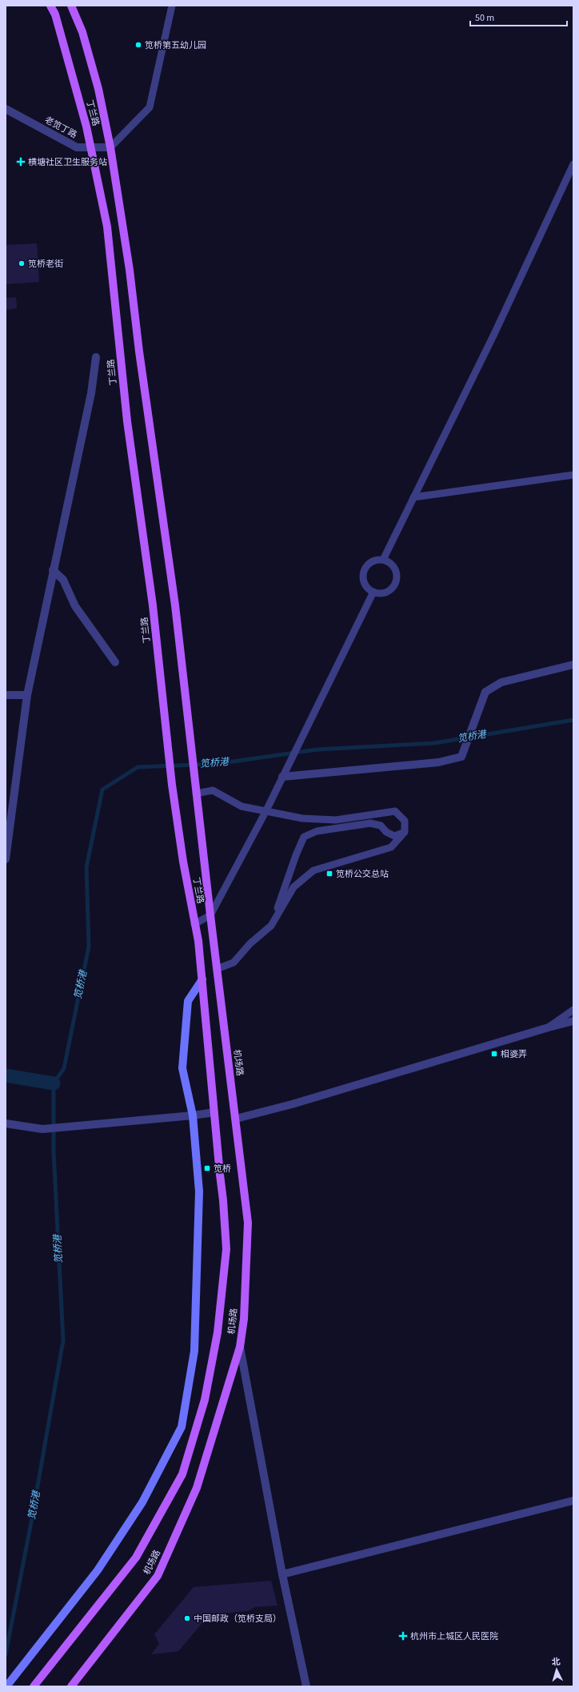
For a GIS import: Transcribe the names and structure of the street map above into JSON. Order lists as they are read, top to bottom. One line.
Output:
{"streets":{"main road":["丁兰路","机场路"],"street":["老笕丁路"]},"crossings":[["丁兰路","老笕丁路"],["丁兰路","机场路"]],"water":["笕桥港"],"places":{"other":["笕桥第五幼儿园","笕桥老街","中国邮政（笕桥支局）"],"health":["横塘社区卫生服务站","杭州市上城区人民医院"],"transit":["笕桥公交总站","相婆弄","笕桥"]},"scale_bar":"50 m","north":"top"}
